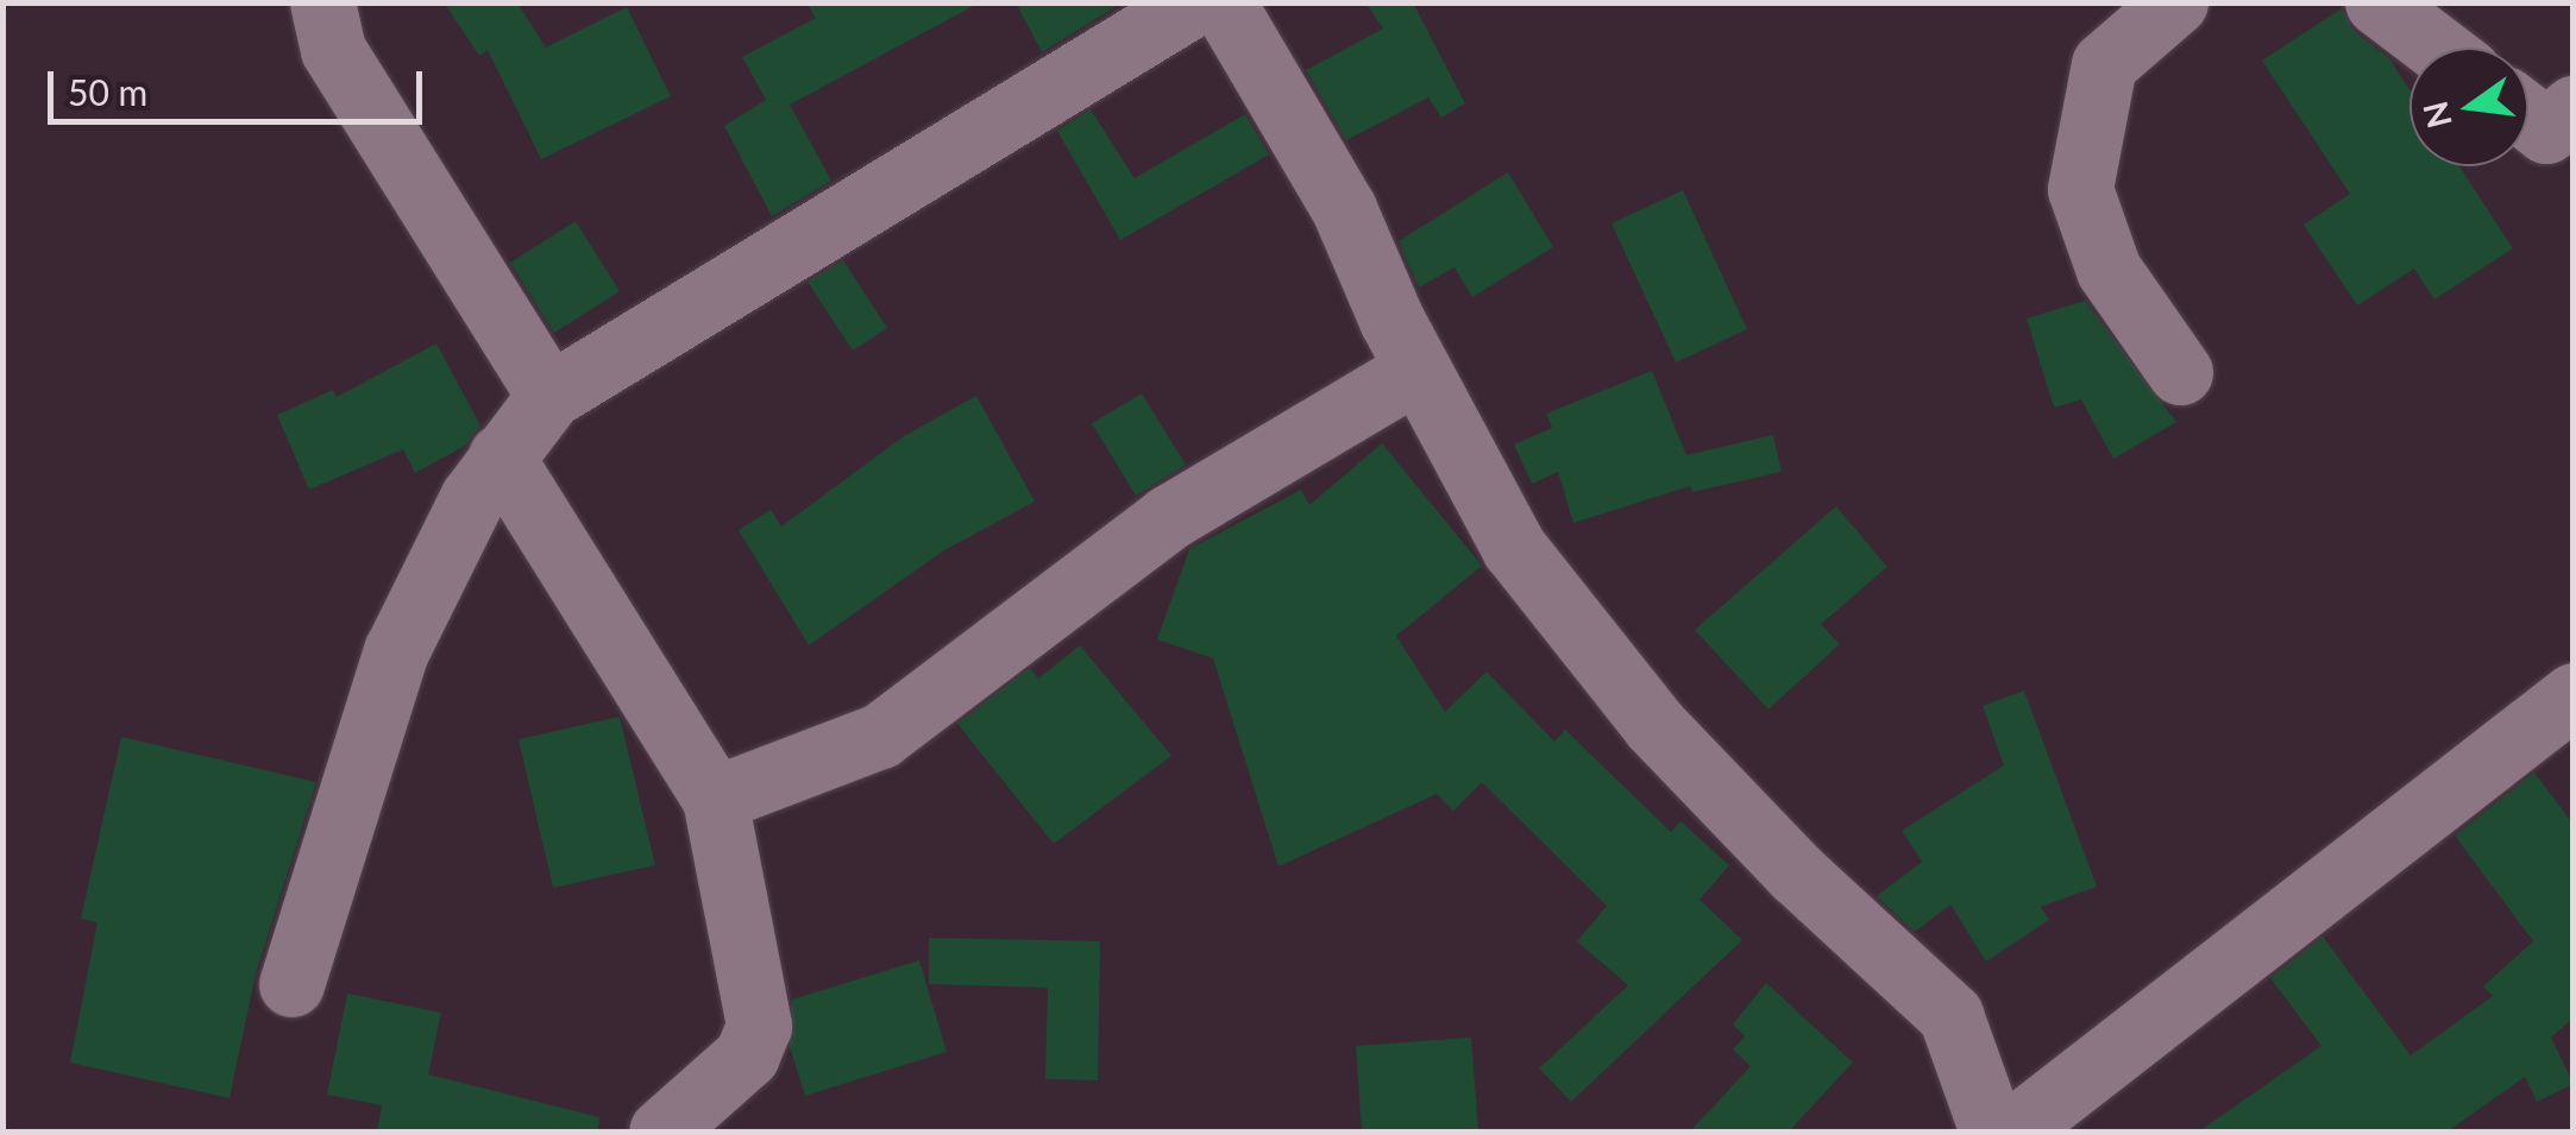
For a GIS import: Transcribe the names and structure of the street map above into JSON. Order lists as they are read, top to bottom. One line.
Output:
{"scale_bar":"50 m","north":"left"}
